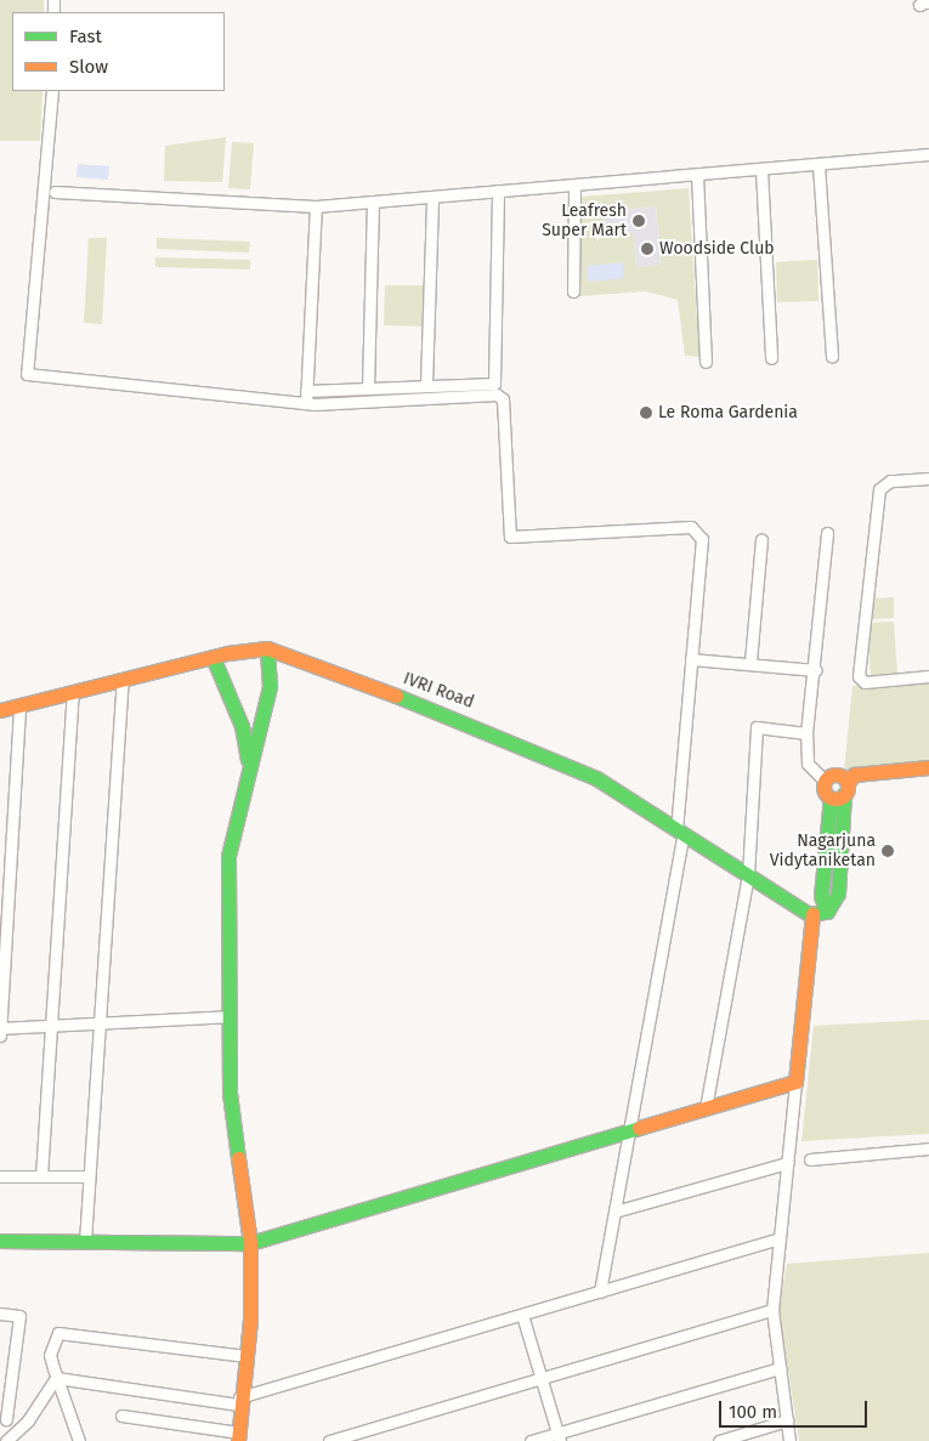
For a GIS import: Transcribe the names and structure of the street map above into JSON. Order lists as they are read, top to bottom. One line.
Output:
{"streets":{"street":["IVRI Road"]},"places":["Leafresh Super Mart","Woodside Club","Le Roma Gardenia","Nagarjuna Vidytaniketan"],"legend":["Fast","Slow"],"scale_bar":"100 m"}
